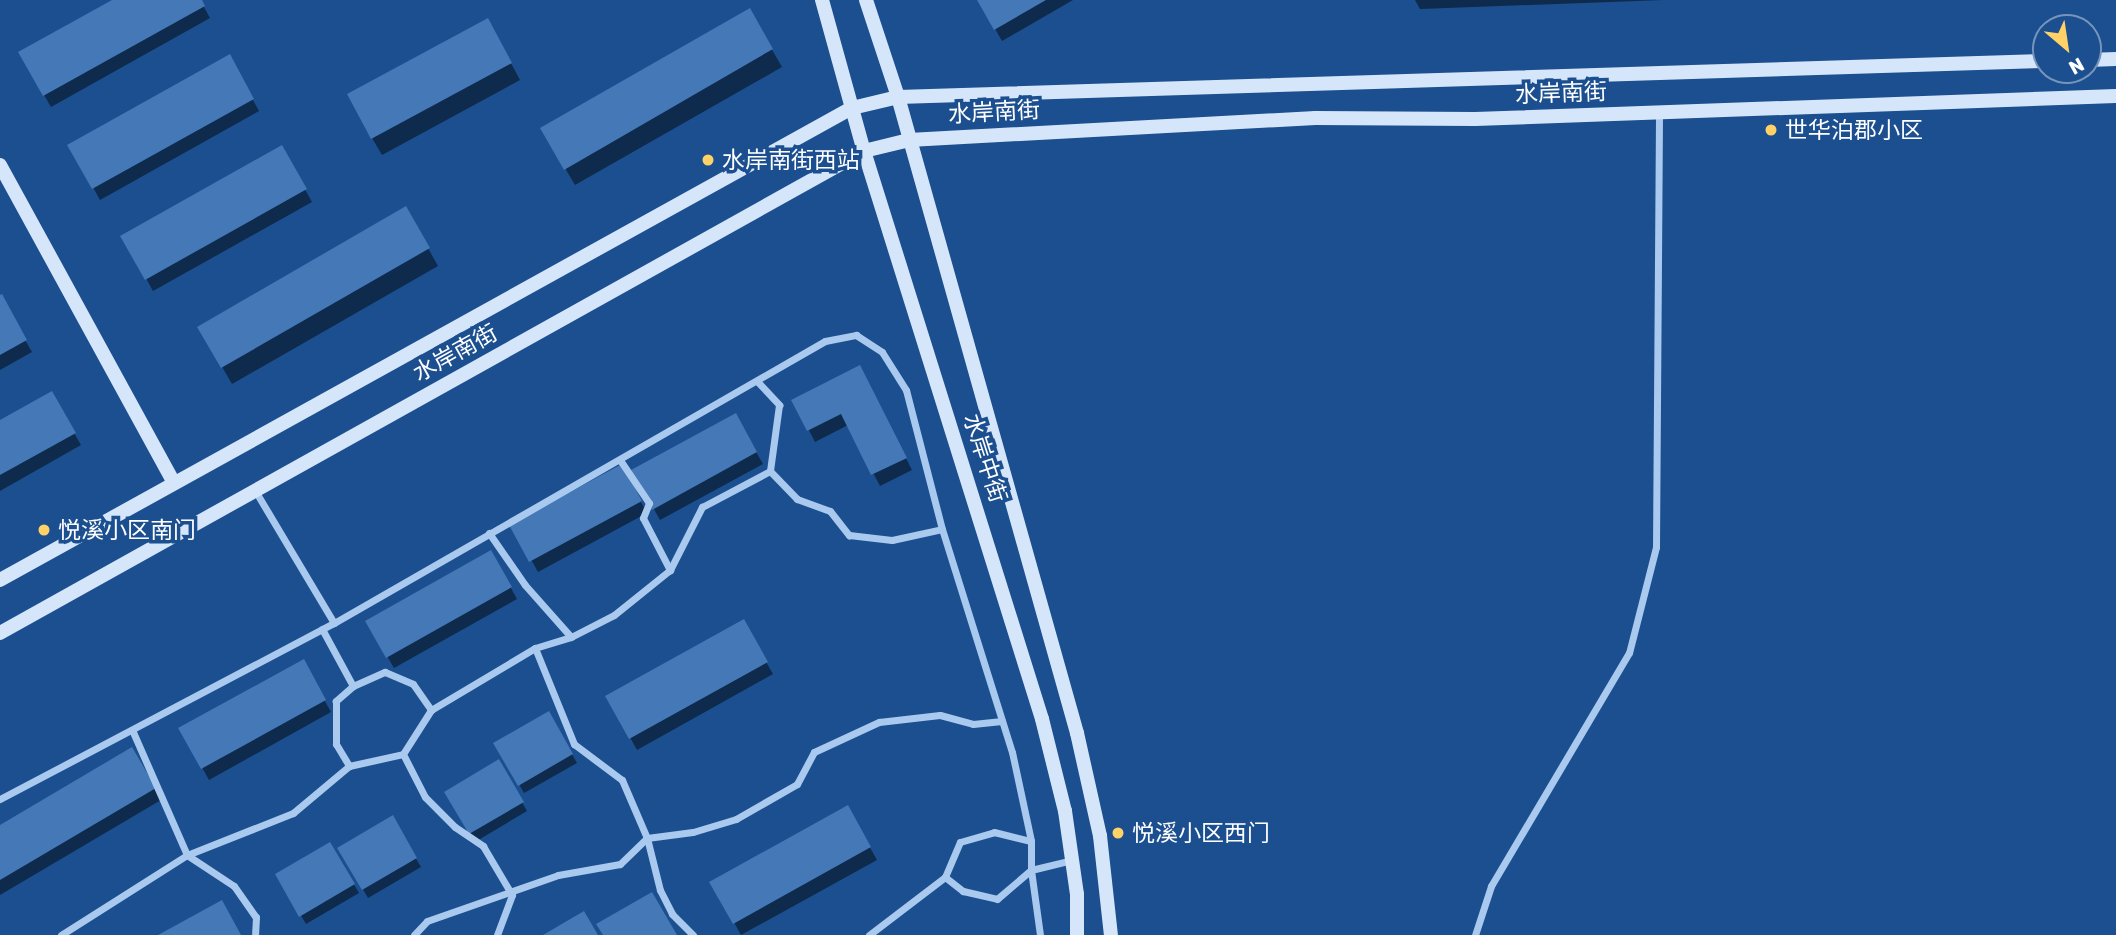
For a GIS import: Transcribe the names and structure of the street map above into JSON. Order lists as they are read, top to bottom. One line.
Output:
{"streets":{"street":["水岸南街","水岸中街"]},"crossings":[["水岸南街","水岸中街"]],"places":["世华泊郡小区","水岸南街西站","悦溪小区南门","悦溪小区西门"],"north":"bottom right"}
